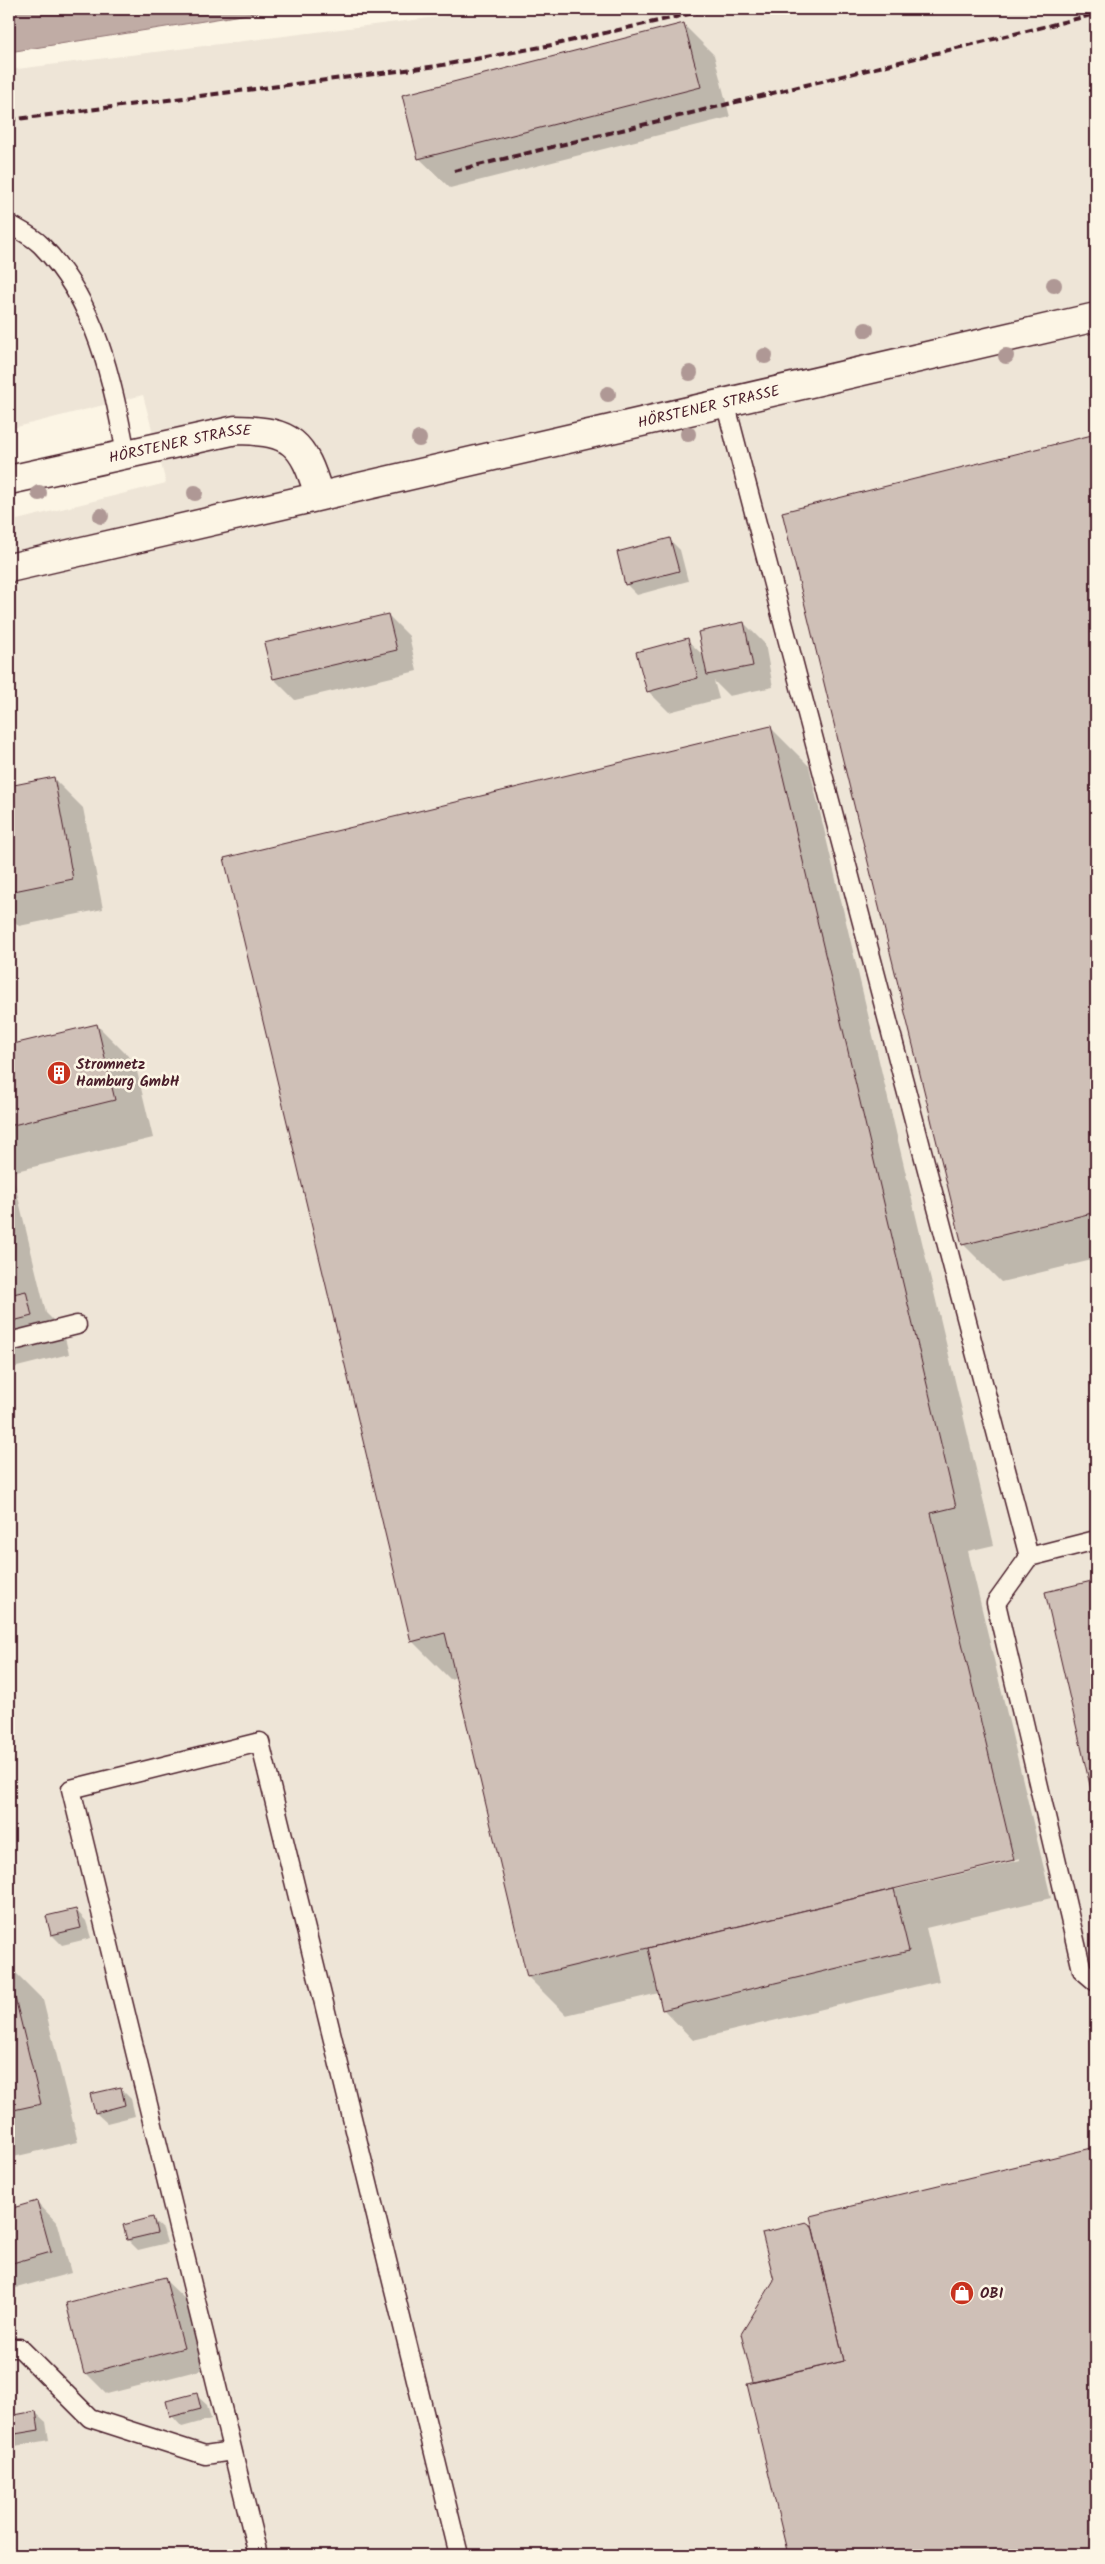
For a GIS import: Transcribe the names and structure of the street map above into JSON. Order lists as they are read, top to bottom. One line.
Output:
{"streets":{"street":["HÖRSTENER STRASSE"]},"places":{"building":["Stromnetz Hamburg GmbH"],"shop":["OBI"]}}
